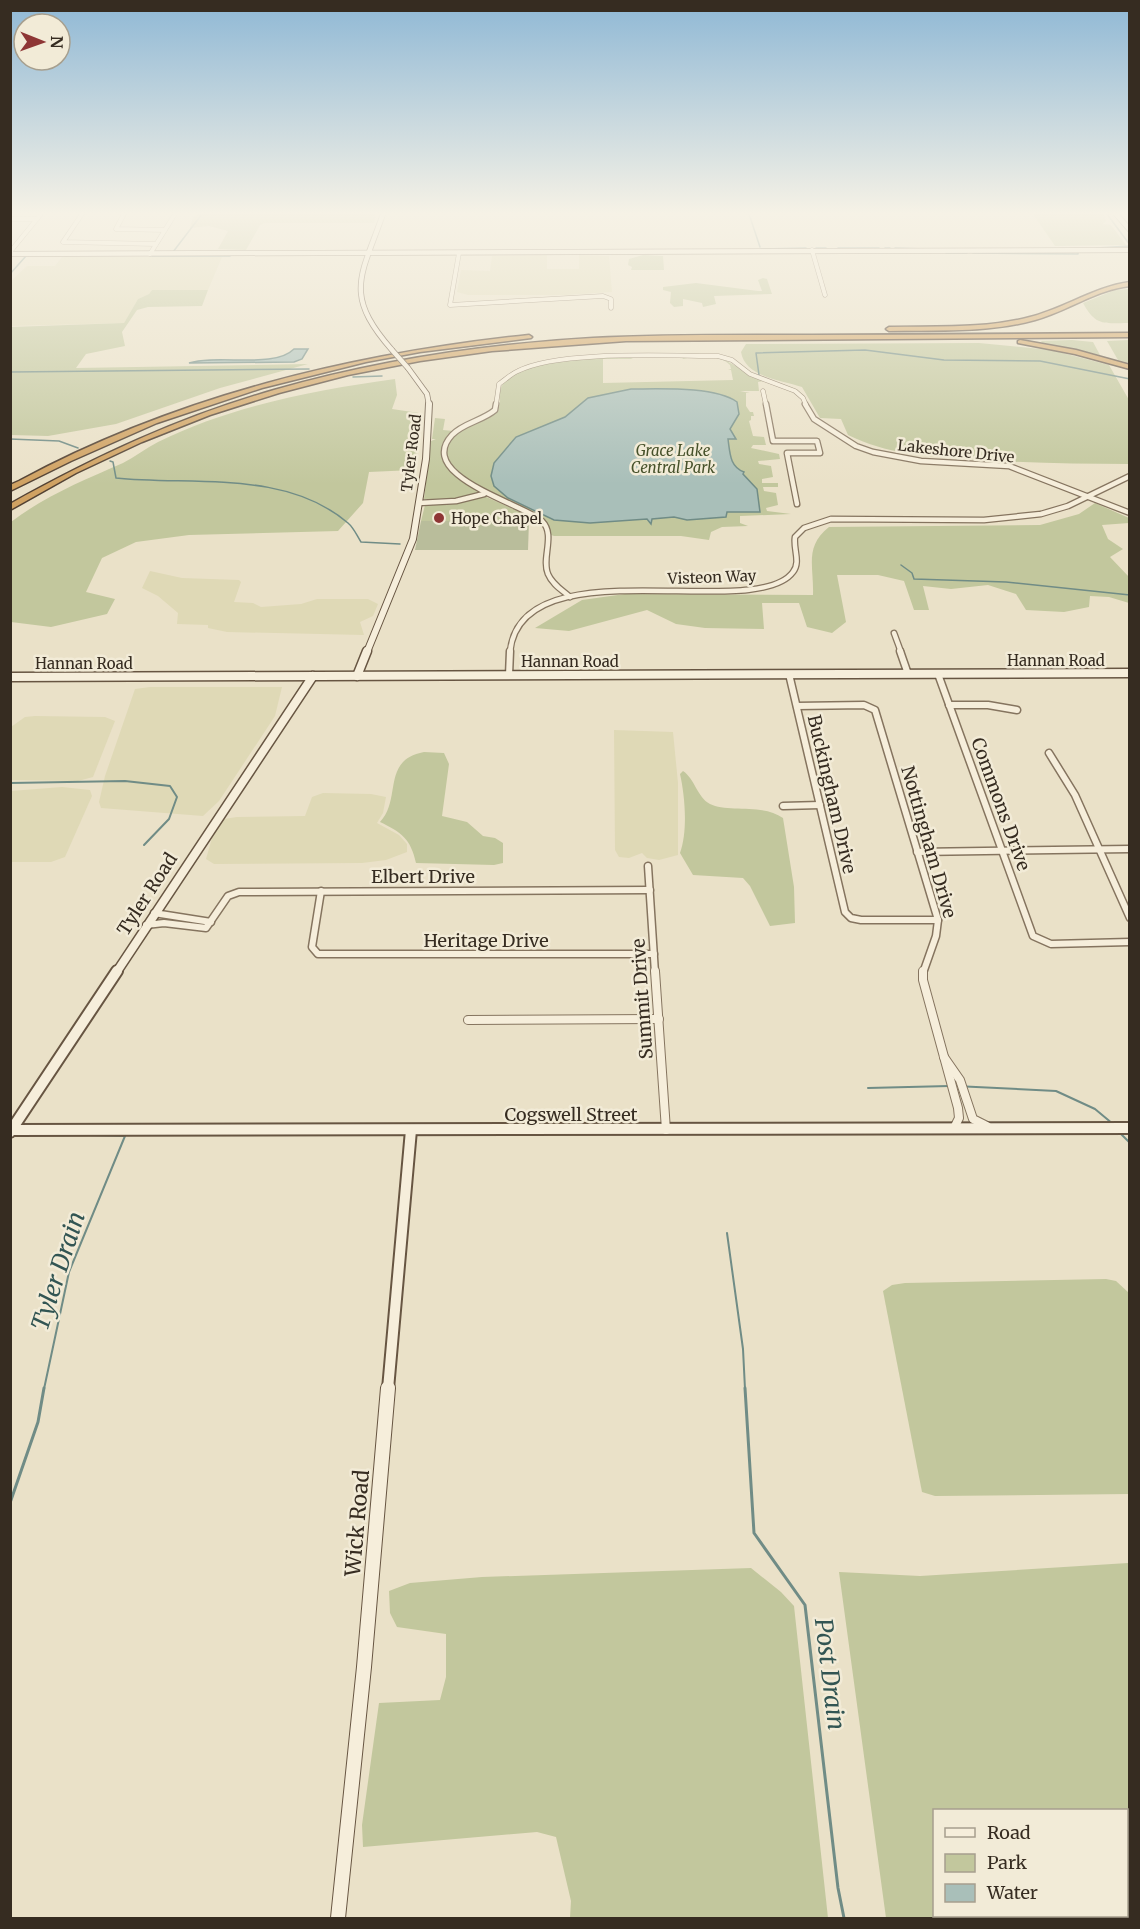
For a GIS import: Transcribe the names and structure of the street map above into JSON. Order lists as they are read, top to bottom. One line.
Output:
{"streets":{"street":["Lakeshore Drive","Tyler Road","Visteon Way","Hannan Road","Buckingham Drive","Commons Drive","Nottingham Drive","Elbert Drive","Heritage Drive","Summit Drive","Cogswell Street","Wick Road"]},"crossings":[["Lakeshore Drive","Visteon Way"],["Tyler Road","Hannan Road"],["Tyler Road","Cogswell Street"],["Visteon Way","Hannan Road"],["Hannan Road","Buckingham Drive"],["Hannan Road","Commons Drive"],["Buckingham Drive","Nottingham Drive"],["Nottingham Drive","Cogswell Street"],["Elbert Drive","Heritage Drive"],["Elbert Drive","Summit Drive"],["Heritage Drive","Summit Drive"],["Summit Drive","Cogswell Street"],["Cogswell Street","Wick Road"]],"water":["Tyler Drain","Post Drain"],"parks":["Grace Lake Central Park"],"places":["Hope Chapel"],"legend":["Road","Park","Water"],"north":"right"}
